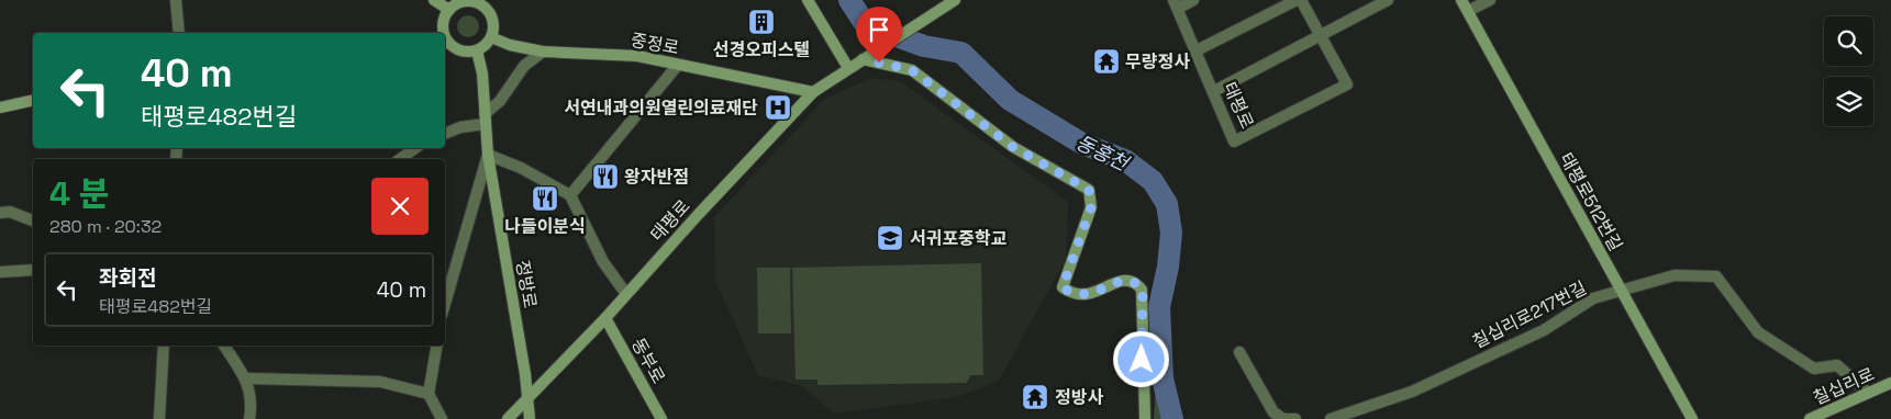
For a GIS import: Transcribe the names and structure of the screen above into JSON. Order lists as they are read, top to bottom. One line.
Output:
{"streets":{"main road":["중정로","태평로","태평로512번길","정방로","동부로","칠십리로"],"street":["칠십리로217번길"]},"crossings":[["중정로","태평로"],["태평로","정방로"],["태평로","동부로"],["태평로512번길","칠십리로217번길"],["칠십리로217번길","칠십리로"]],"water":["동홍천"],"places":{"building":["선경오피스텔"],"temple":["무량정사","정방사"],"hospital":["서연내과의원열린의료재단"],"restaurant":["왕자반점","나들이분식"],"school or university":["서귀포중학교"]},"page":{"turn":["40 m","태평로482번길"],"heading":["4 분","280 m · 20:32"],"list":[{"name":"좌회전","note":"태평로482번길","value":"40 m"}]}}
